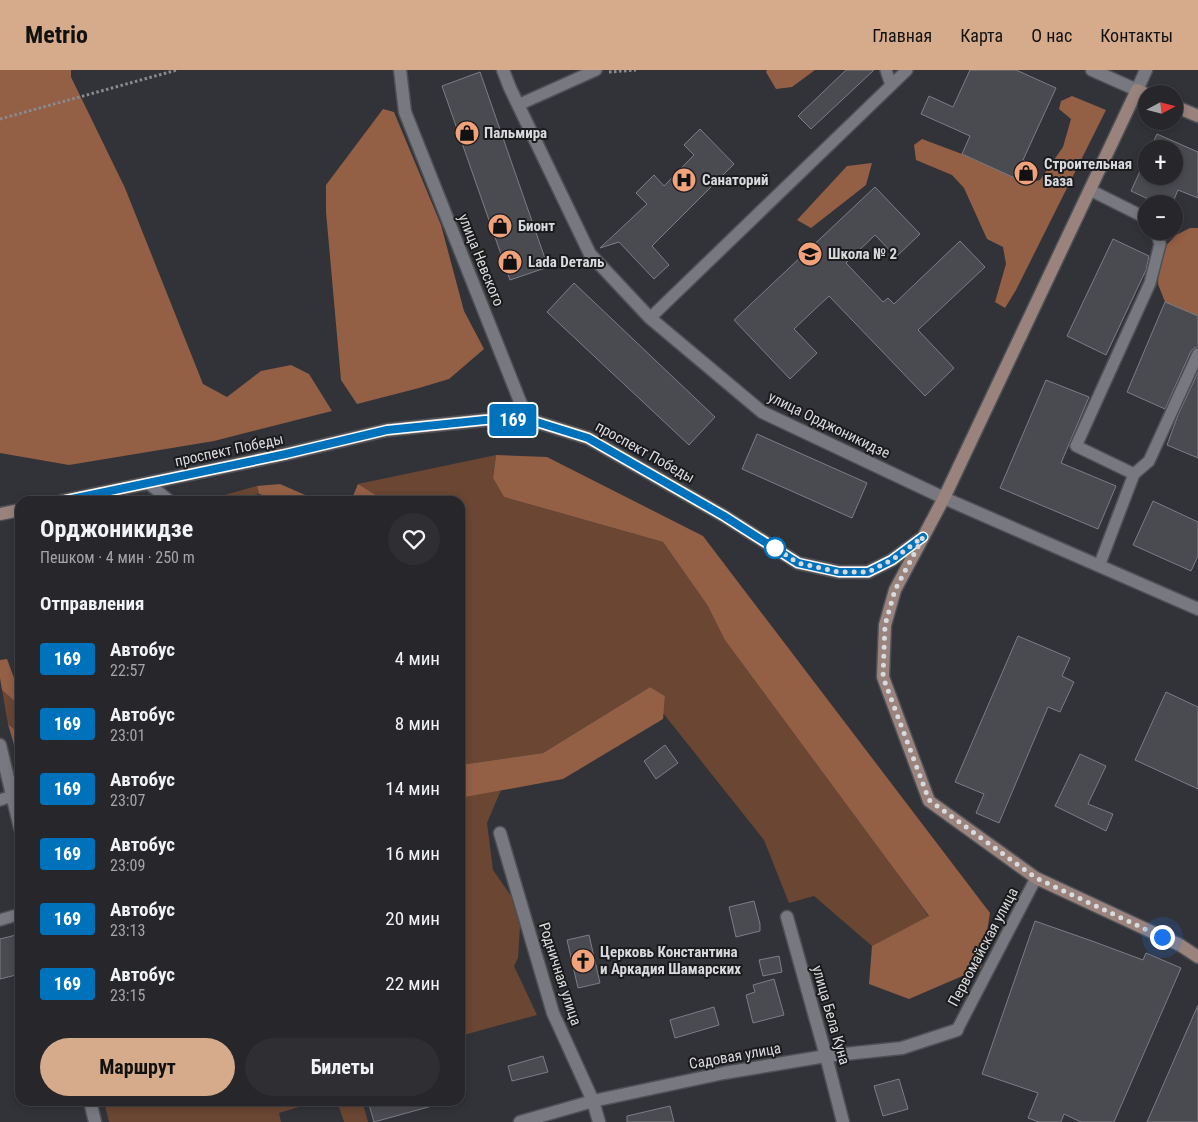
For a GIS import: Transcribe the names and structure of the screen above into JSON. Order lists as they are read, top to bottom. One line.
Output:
{"streets":{"street":["улица Невского","улица Орджоникидзе","проспект Победы","Родничная улица","улица Бела Куна","Садовая улица"],"lane":["Первомайская улица"]},"crossings":[["улица Невского","проспект Победы"],["Первомайская улица","Садовая улица"],["Родничная улица","Садовая улица"],["улица Бела Куна","Садовая улица"]],"places":{"shop":["Пальмира","Строительная База","Бионт","Lada Dеталь"],"hospital":["Санаторий"],"school or university":["Школа № 2"],"church":["Церковь Константина и Аркадия Шамарских"]},"lines":["bus line 169"],"north":"right","page":{"header":"Metrio","nav":["Главная","Карта","О нас","Контакты"],"on_map":"169","map_buttons":["+","−"],"heading":[["Орджоникидзе","Пешком · 4 мин · 250 m"],"Отправления"],"list":[{"mark":"169","name":"Автобус","note":"22:57","value":"4 мин"},{"mark":"169","name":"Автобус","note":"23:01","value":"8 мин"},{"mark":"169","name":"Автобус","note":"23:07","value":"14 мин"},{"mark":"169","name":"Автобус","note":"23:09","value":"16 мин"},{"mark":"169","name":"Автобус","note":"23:13","value":"20 мин"},{"mark":"169","name":"Автобус","note":"23:15","value":"22 мин"}],"buttons":["Маршрут","Билеты"]}}
